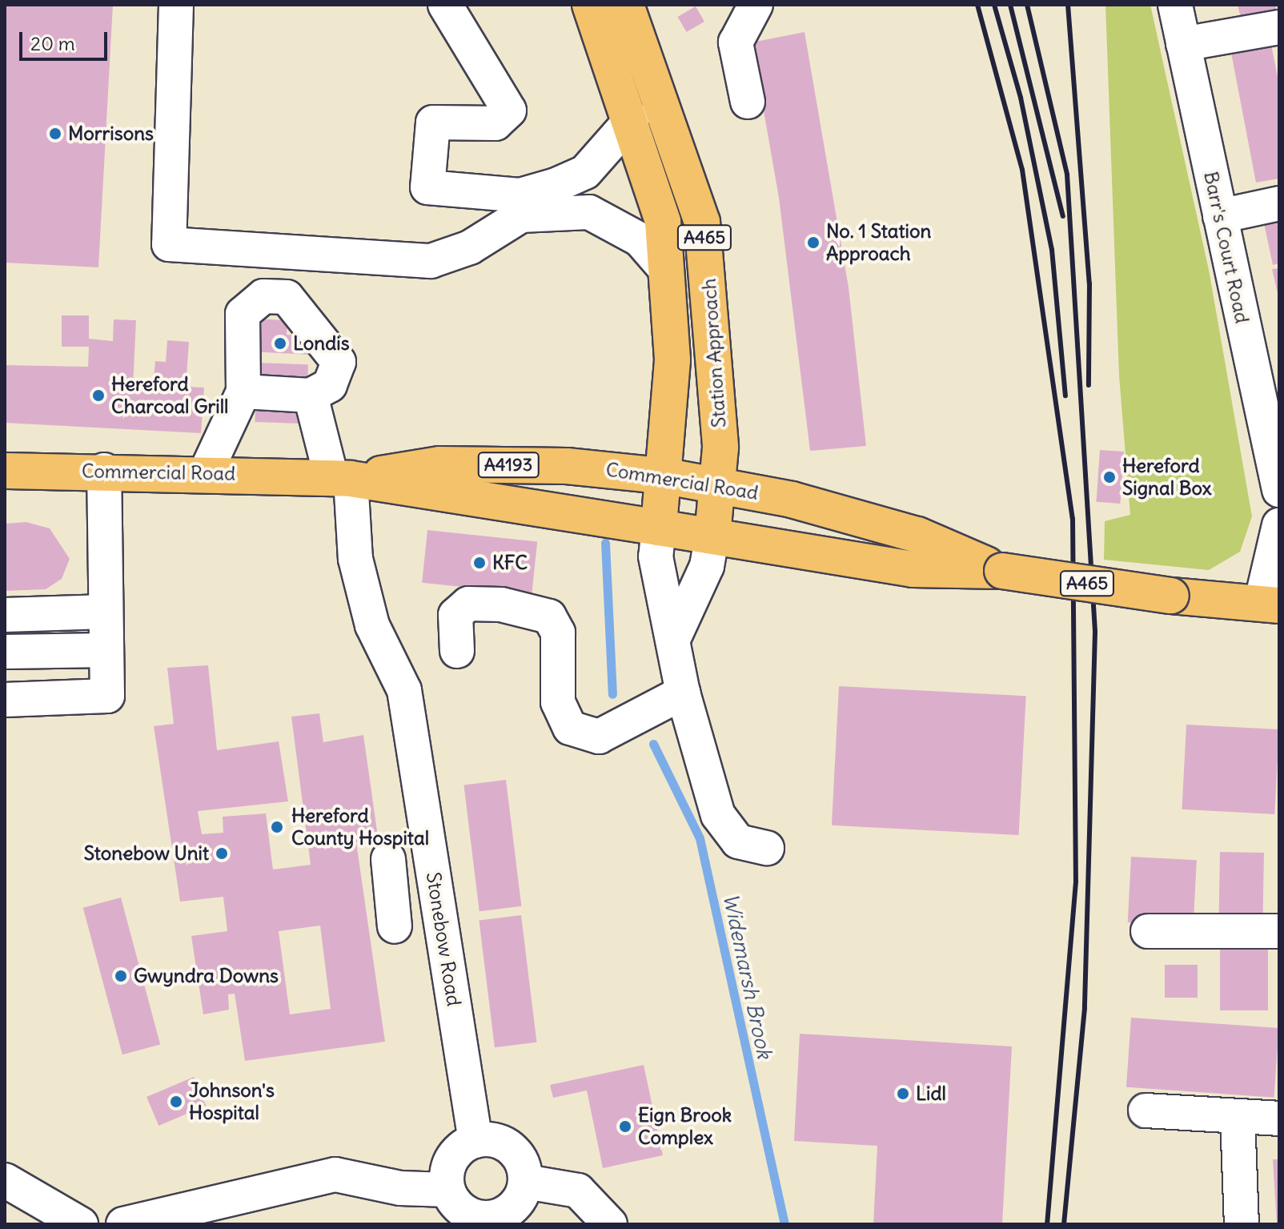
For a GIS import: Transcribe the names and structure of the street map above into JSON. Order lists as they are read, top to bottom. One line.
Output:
{"streets":{"main road":["A465","Station Approach","A4193","Commercial Road"],"street":["Barr's Court Road","Stonebow Road"]},"crossings":[["A465","Commercial Road"],["Station Approach","Commercial Road"],["Commercial Road","Stonebow Road"]],"water":["Widemarsh Brook"],"places":["Morrisons","No. 1 Station Approach","Londis","Hereford Charcoal Grill","Hereford Signal Box","KFC","Hereford County Hospital","Stonebow Unit","Gwyndra Downs","Lidl","Johnson's Hospital","Eign Brook Complex"],"scale_bar":"20 m"}
